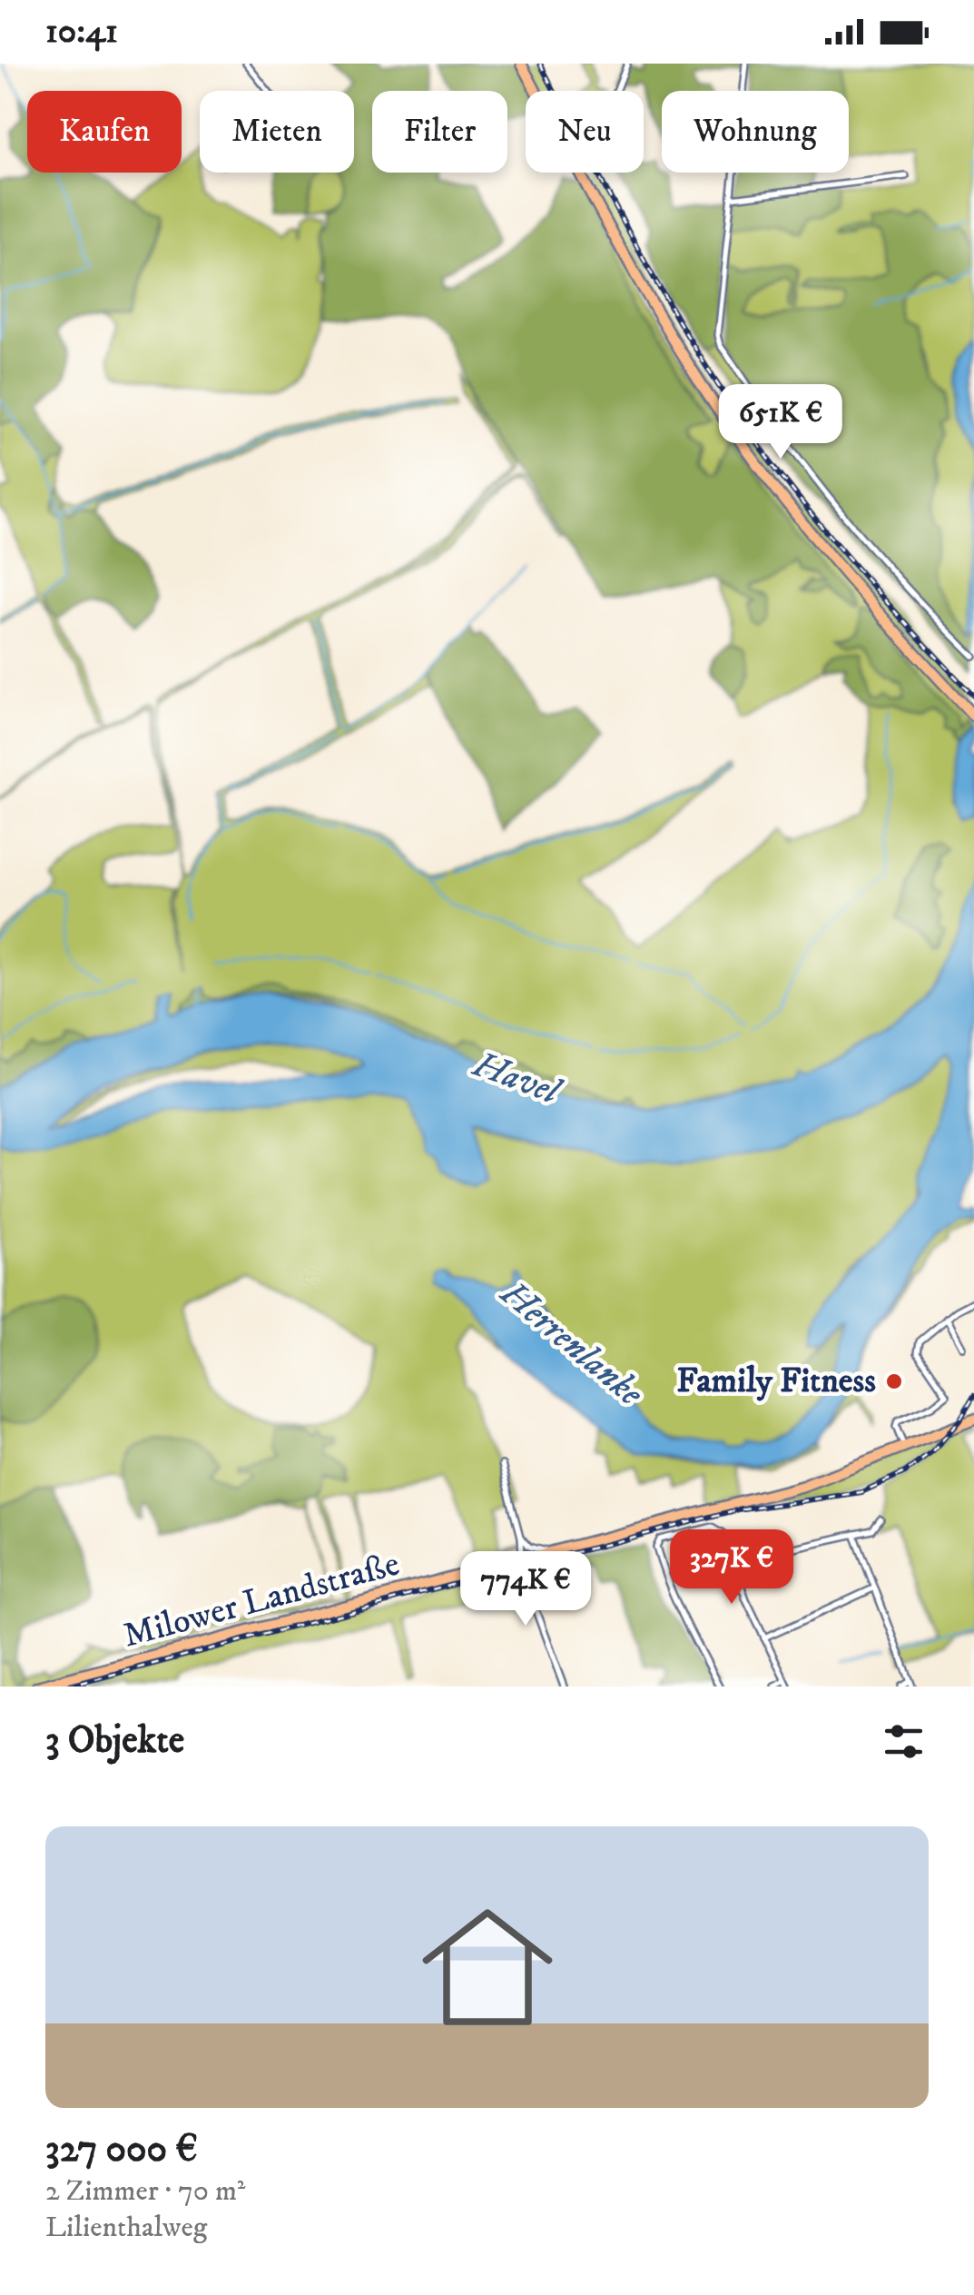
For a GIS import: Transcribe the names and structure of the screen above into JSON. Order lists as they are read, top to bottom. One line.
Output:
{"streets":{"main road":["Milower Landstraße"]},"water":["Havel","Herrenlanke"],"places":["Family Fitness"],"page":{"status":"10:41","chip":["Kaufen","Mieten","Filter","Neu","Wohnung"],"price":["651K €","327K €","774K €"],"heading":"3 Objekte","list":[{"name":"327 000 €","note":"2 Zimmer · 70 m² · Lilienthalweg"}]}}
